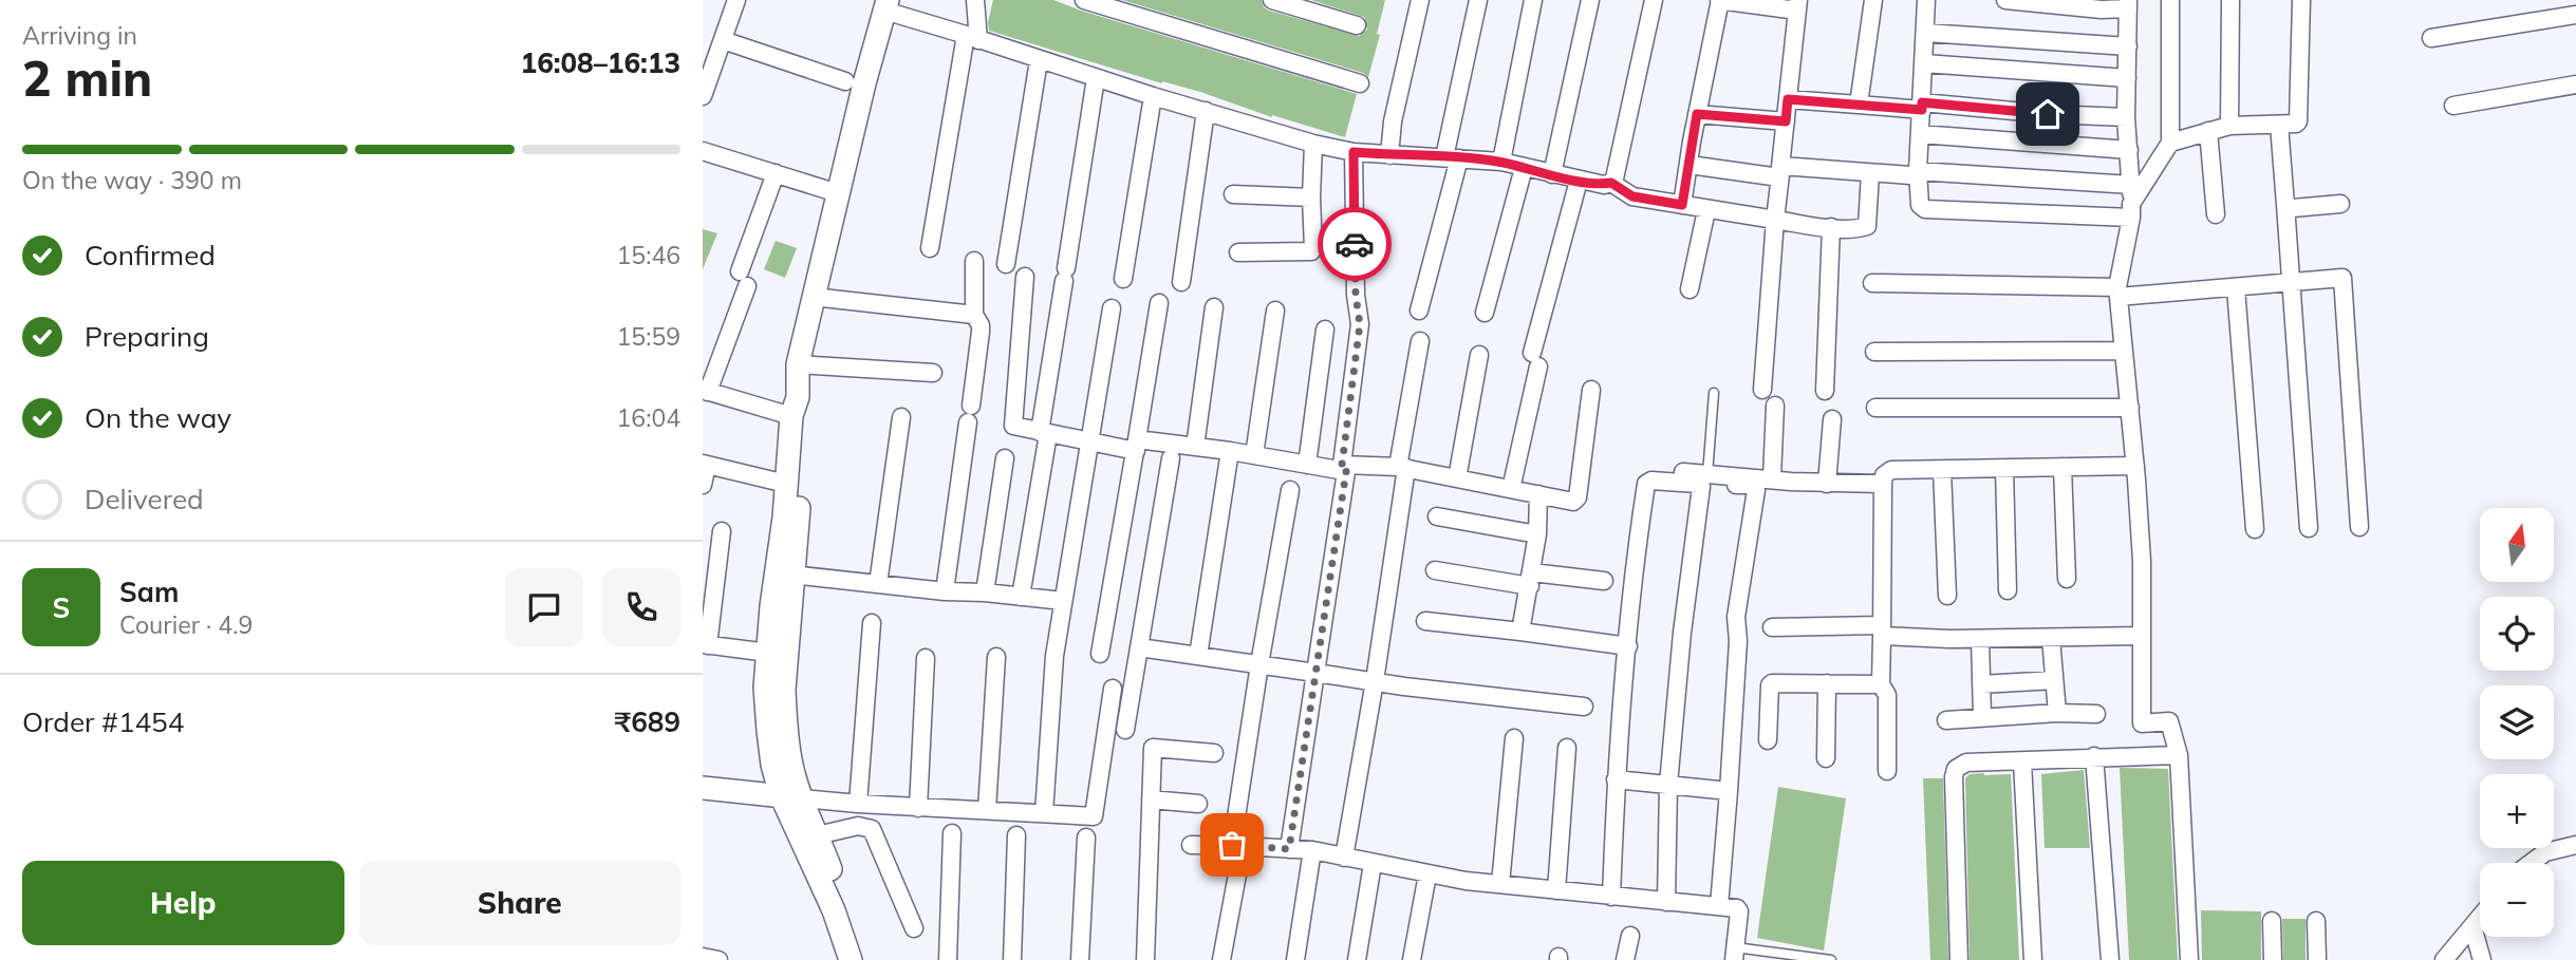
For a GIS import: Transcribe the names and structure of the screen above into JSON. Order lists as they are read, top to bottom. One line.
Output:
{"north":"top","page":{"heading":["2 min","Arriving in","16:08–16:13"],"panel":["Sam","Courier · 4.9","Order #1454","₹689"],"bar":"On the way · 390 m","list":[["Confirmed","15:46"],["Preparing","15:59"],["On the way","16:04"],"Delivered"],"map_buttons":["+","−"],"round":"S","buttons":["Help","Share"]}}
